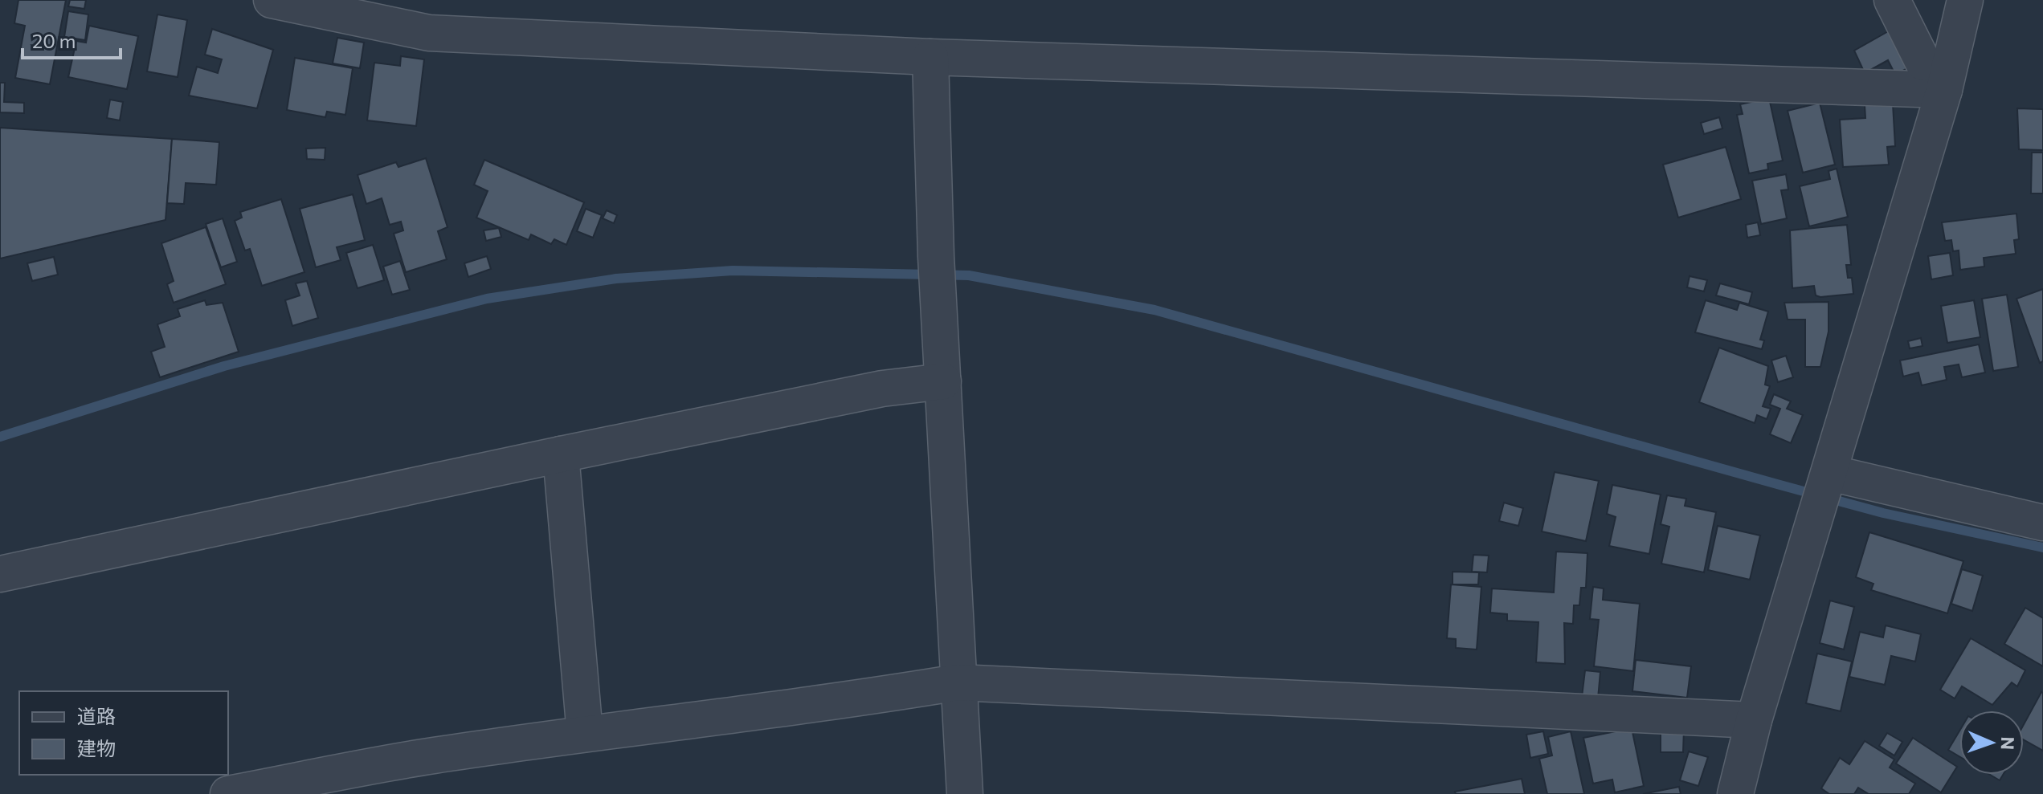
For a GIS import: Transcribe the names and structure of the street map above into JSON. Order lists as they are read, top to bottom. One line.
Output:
{"legend":["道路","建物"],"scale_bar":"20 m","north":"right"}
